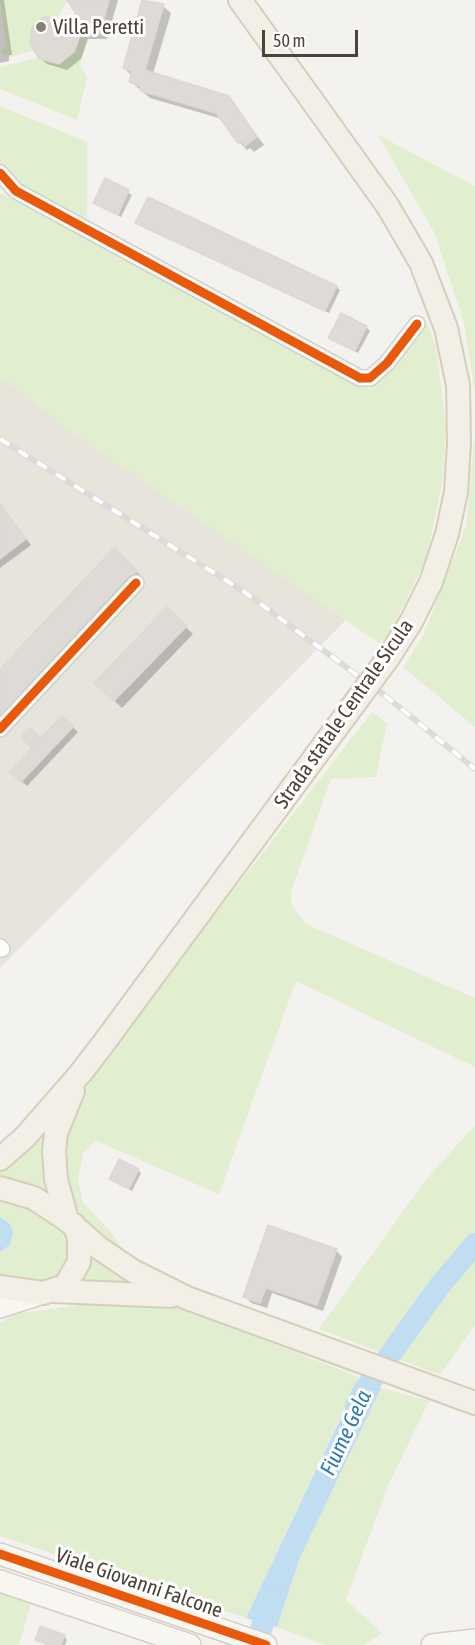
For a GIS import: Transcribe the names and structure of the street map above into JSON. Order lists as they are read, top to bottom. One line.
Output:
{"streets":{"main road":["Strada statale Centrale Sicula"],"street":["Viale Giovanni Falcone"]},"water":["Fiume Gela"],"places":["Villa Peretti"],"scale_bar":"50 m"}
